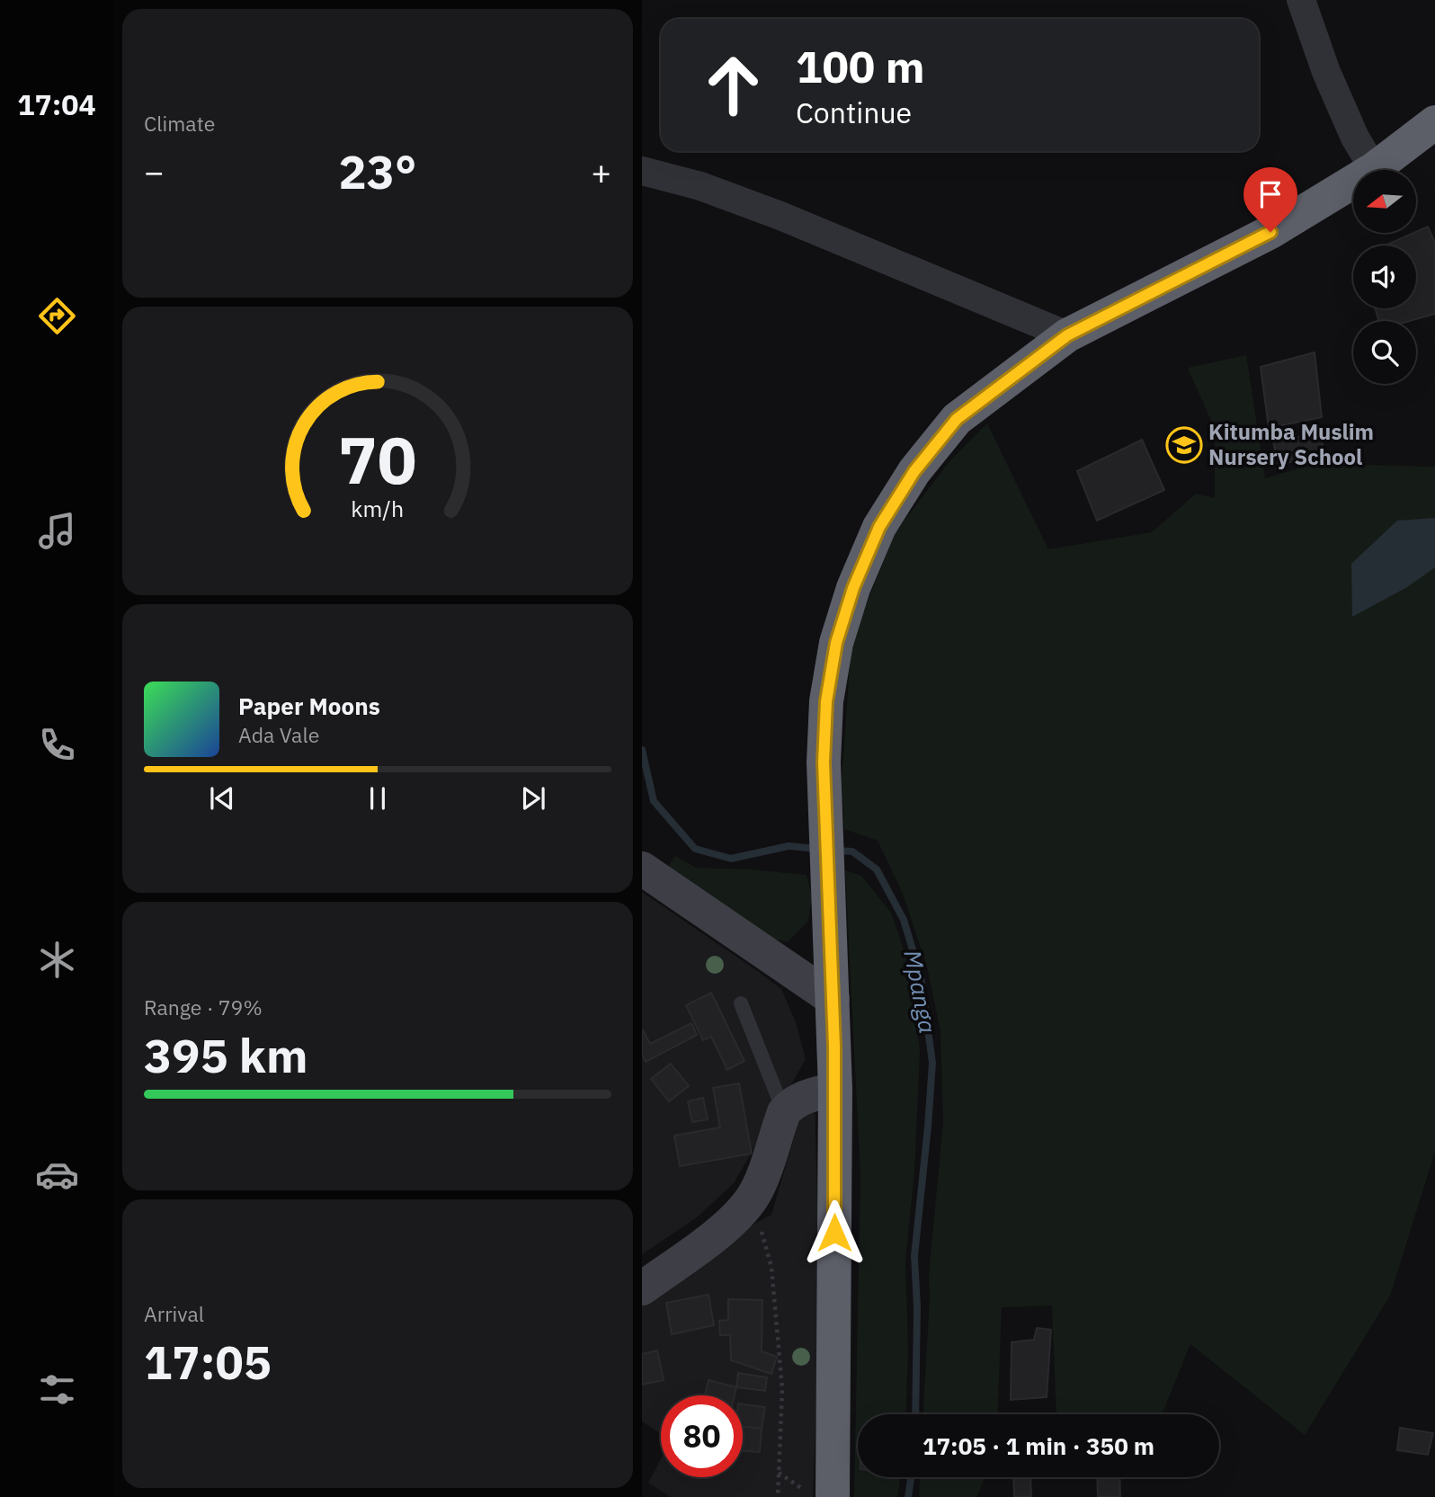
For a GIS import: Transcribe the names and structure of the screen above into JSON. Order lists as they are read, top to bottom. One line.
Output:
{"water":["Mpanga"],"places":{"school or university":["Kitumba Muslim Nursery School"]},"north":"left","page":{"tabs":"17:04","tile":["Climate",["Range · 79%","395 km"],["Arrival","17:05"]],"turn":["100 m","Continue"],"heat":["−","23°","+"],"song":["Paper Moons","Ada Vale"],"limit":"80","trip":"17:05 · 1 min · 350 m","gauge":["70","km/h"]}}
